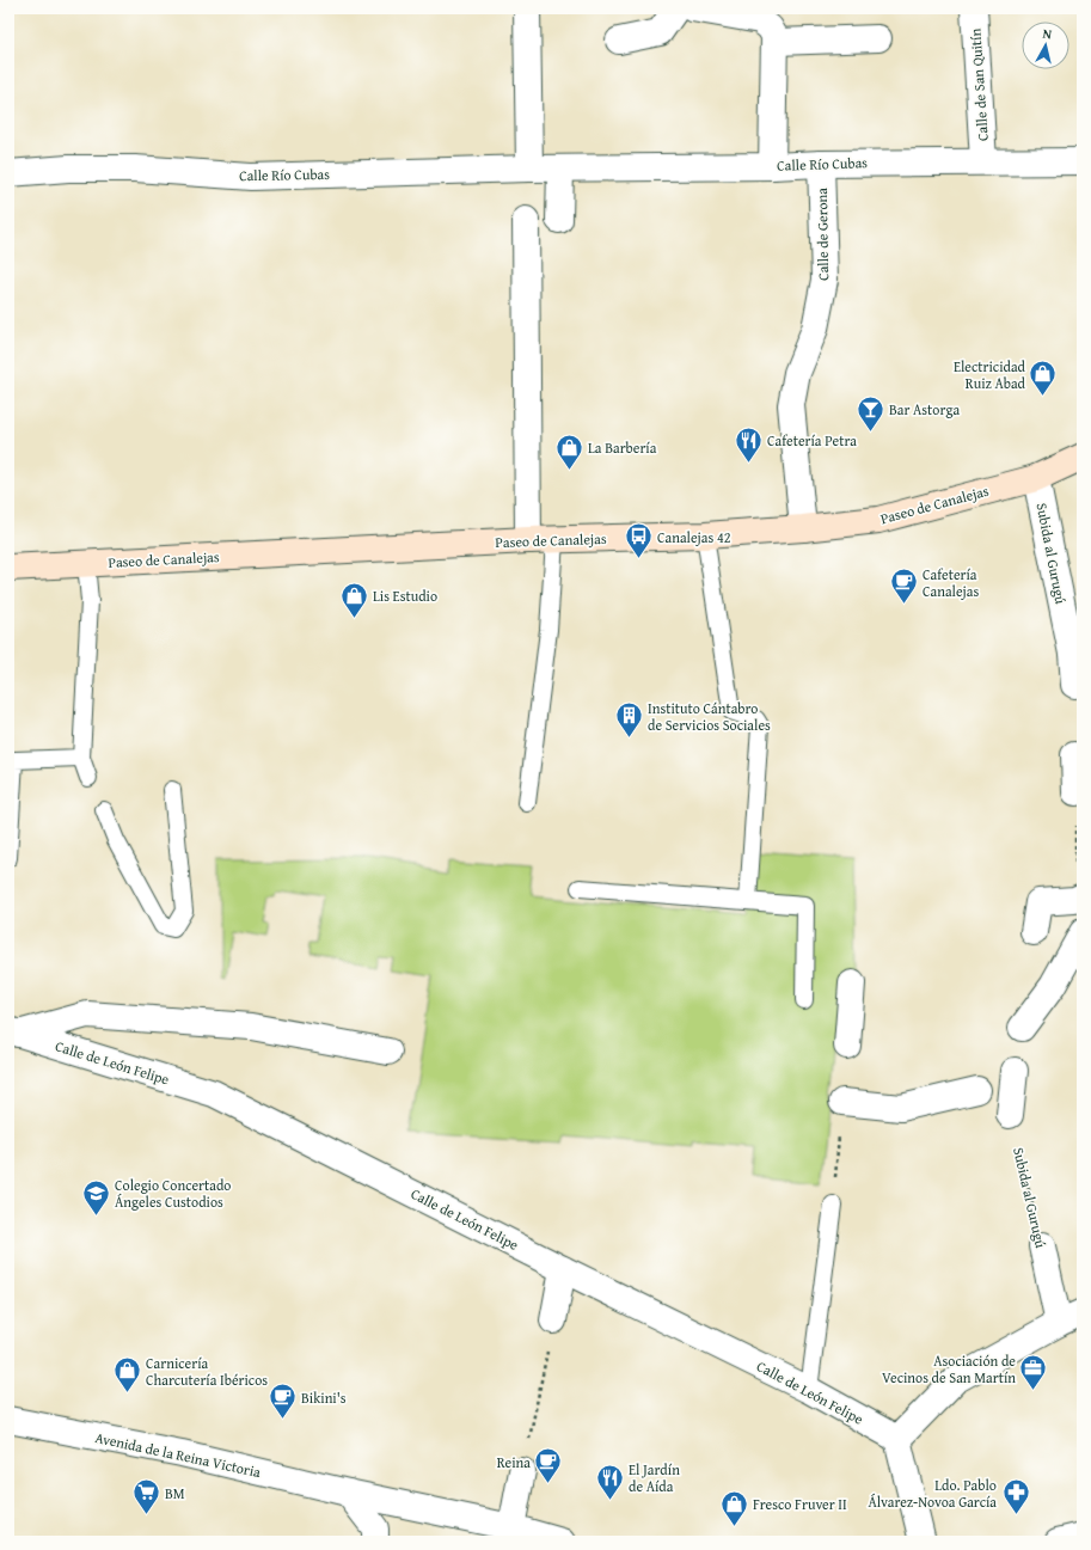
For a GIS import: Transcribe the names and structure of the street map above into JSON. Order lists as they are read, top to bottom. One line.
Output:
{"streets":{"street":["Calle de San Quitín","Calle Río Cubas","Calle de Gerona","Paseo de Canalejas","Subida al Gurugú","Calle de León Felipe","Avenida de la Reina Victoria"]},"crossings":[["Calle de San Quitín","Calle Río Cubas"],["Calle Río Cubas","Calle de Gerona"],["Calle de Gerona","Paseo de Canalejas"],["Paseo de Canalejas","Subida al Gurugú"]],"places":{"shop":["Electricidad Ruiz Abad","La Barbería","Lis Estudio","Carnicería Charcutería Ibéricos","Fresco Fruver II"],"bar":["Bar Astorga"],"restaurant":["Cafetería Petra","El Jardín de Aída"],"bus stop":["Canalejas 42"],"cafe":["Cafetería Canalejas","Bikini's","Reina"],"building":["Instituto Cántabro de Servicios Sociales"],"school or university":["Colegio Concertado Ángeles Custodios"],"office":["Asociación de Vecinos de San Martín"],"supermarket":["BM"],"pharmacy":["Ldo. Pablo Álvarez-Novoa García"]},"north":"top"}
